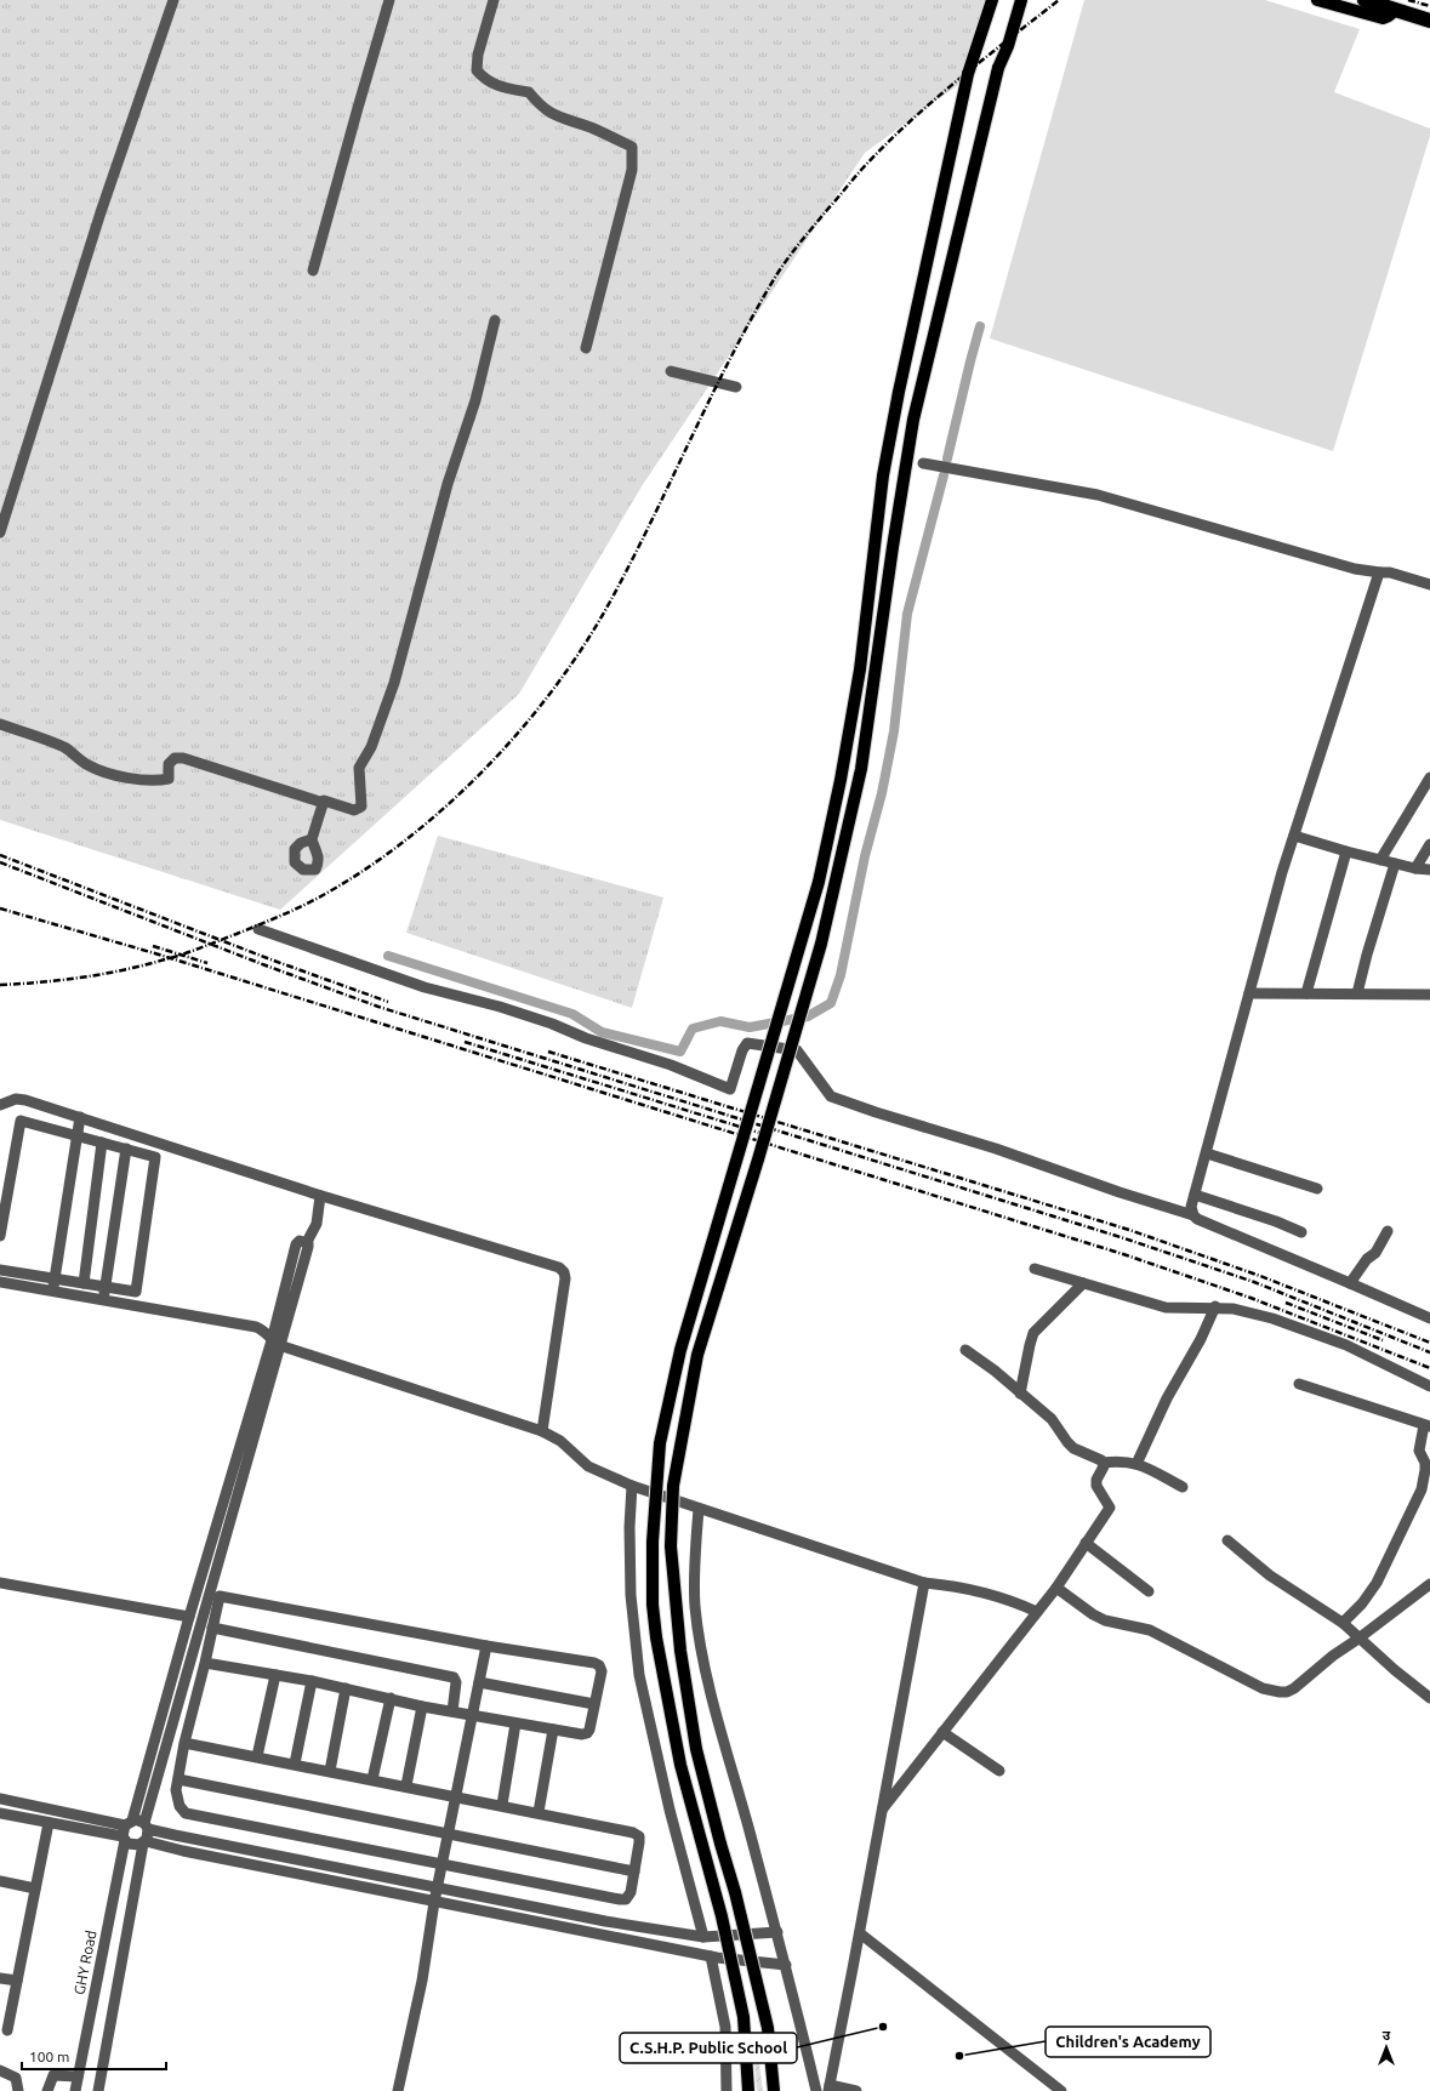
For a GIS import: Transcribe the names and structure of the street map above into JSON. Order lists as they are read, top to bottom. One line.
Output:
{"streets":{"street":["GHY Road"]},"places":["C.S.H.P. Public School","Children's Academy"],"scale_bar":"100 m","north":"top"}
